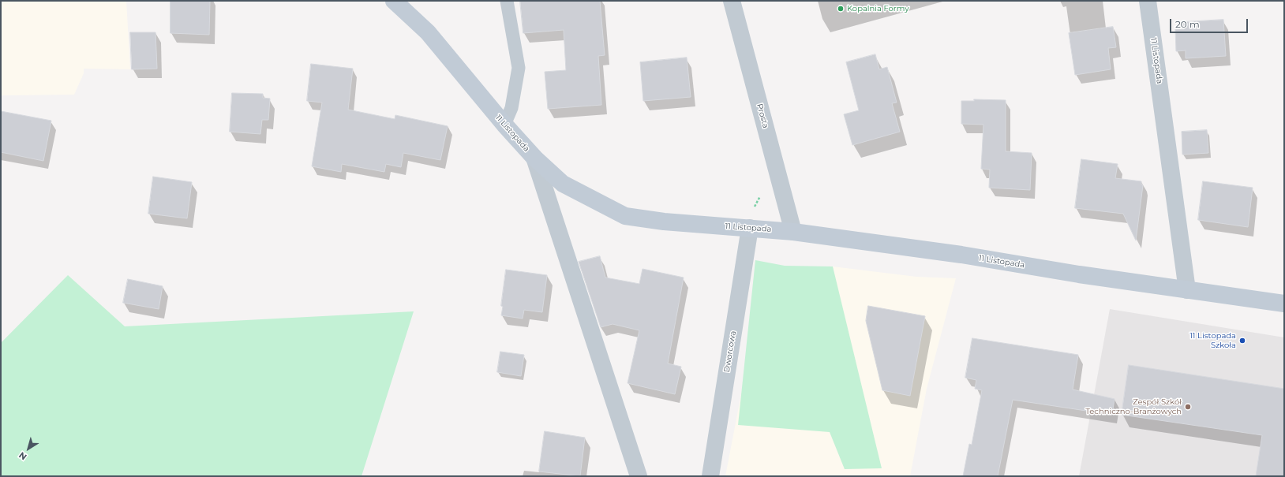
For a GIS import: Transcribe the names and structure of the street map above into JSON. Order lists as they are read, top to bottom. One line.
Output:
{"streets":{"main road":["11 Listopada"],"street":["Prosta","Dworcowa"]},"crossings":[["11 Listopada","Prosta"],["11 Listopada","Dworcowa"]],"places":["Kopalnia Formy","11 Listopada Szkoła","Zespół Szkół Techniczno-Branżowych"],"scale_bar":"20 m","north":"bottom left"}
